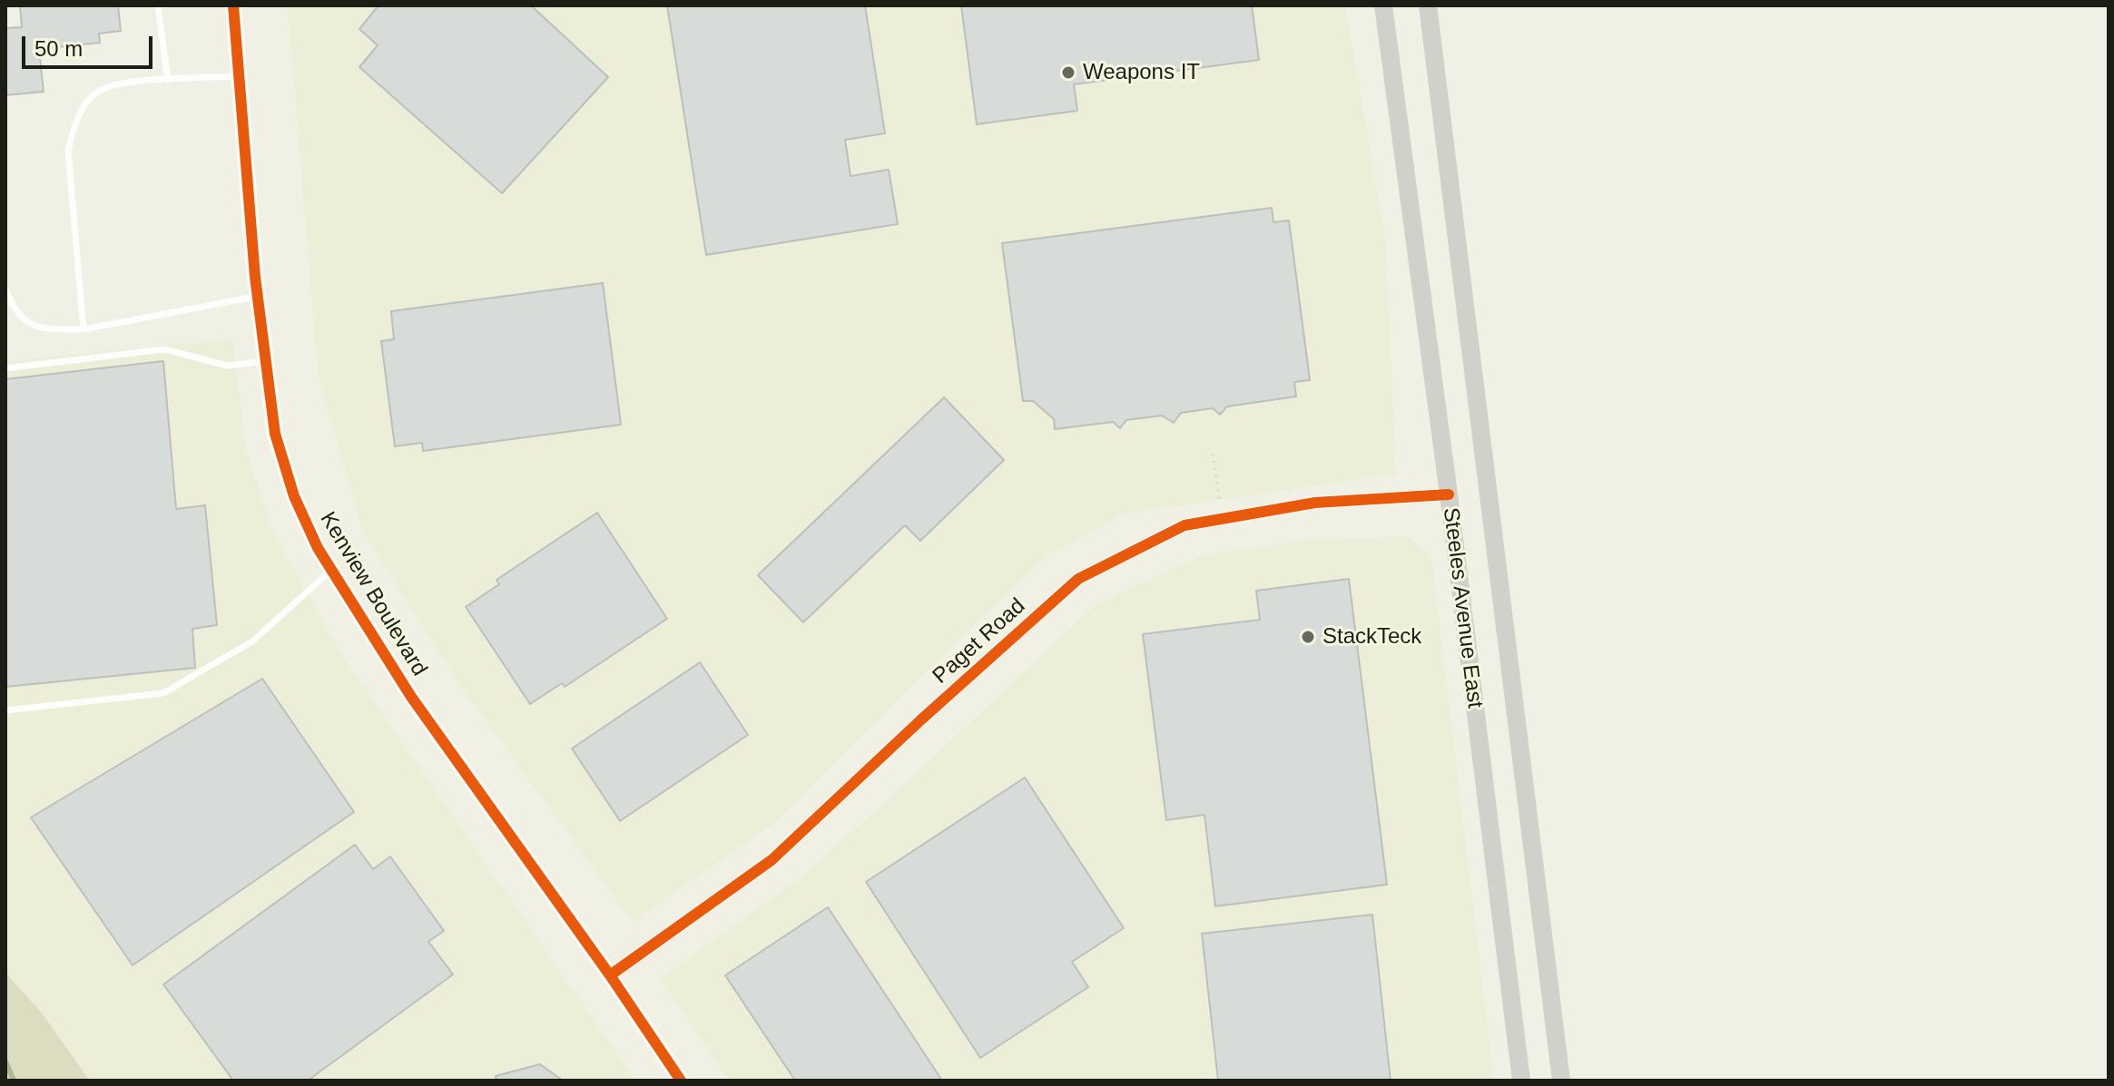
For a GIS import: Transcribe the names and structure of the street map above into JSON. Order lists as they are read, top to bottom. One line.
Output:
{"streets":{"main road":["Steeles Avenue East"],"street":["Kenview Boulevard","Paget Road"]},"crossings":[["Kenview Boulevard","Paget Road"],["Steeles Avenue East","Paget Road"]],"places":["Weapons IT","StackTeck"],"scale_bar":"50 m"}
